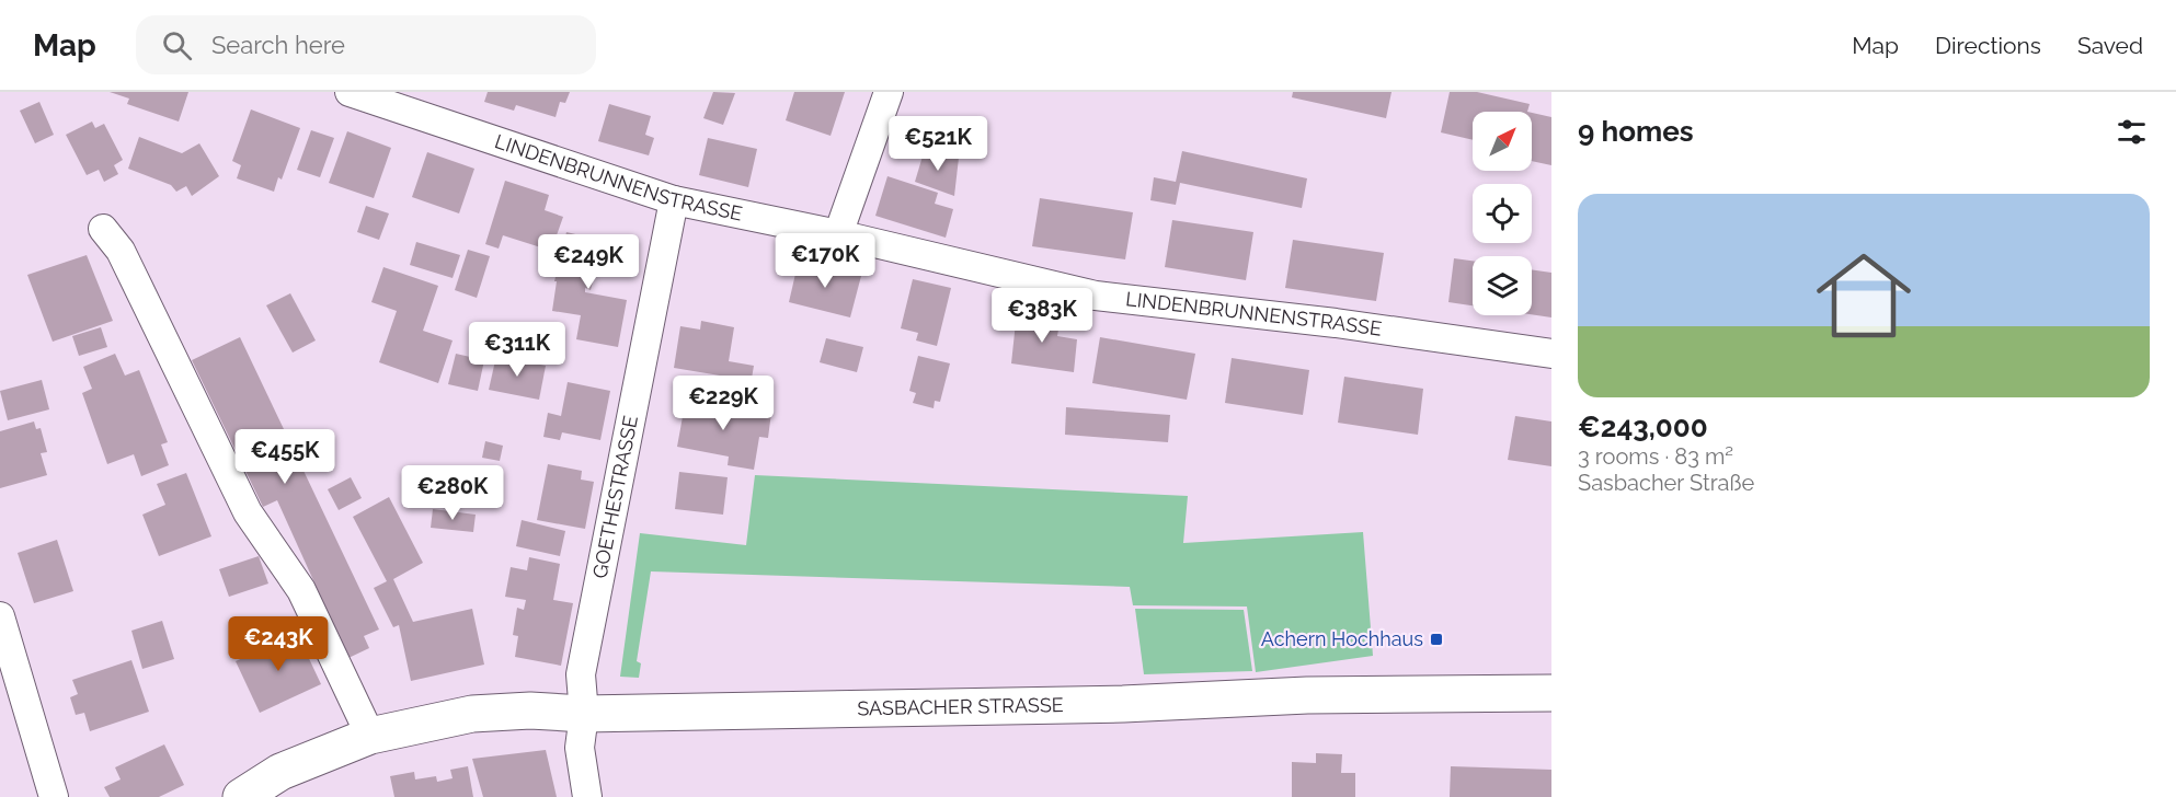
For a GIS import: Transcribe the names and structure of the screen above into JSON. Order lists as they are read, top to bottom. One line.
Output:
{"streets":{"street":["LINDENBRUNNENSTRASSE","GOETHESTRASSE","SASBACHER STRASSE"]},"crossings":[["LINDENBRUNNENSTRASSE","GOETHESTRASSE"],["GOETHESTRASSE","SASBACHER STRASSE"]],"places":{"transit":["Achern Hochhaus"]},"north":"top right","page":{"header":"Map","search":"Search here","nav":["Map","Directions","Saved"],"heading":"9 homes","price":["€521K","€170K","€249K","€383K","€311K","€229K","€455K","€280K","€243K"],"list":[{"name":"€243,000","note":"3 rooms · 83 m² · Sasbacher Straße"}]}}
